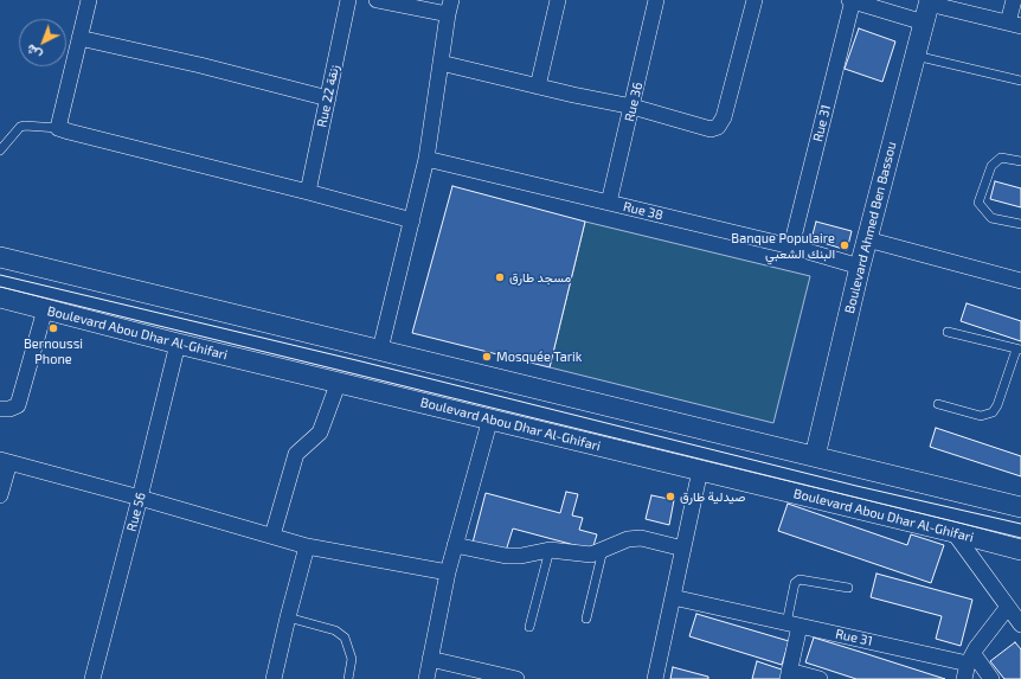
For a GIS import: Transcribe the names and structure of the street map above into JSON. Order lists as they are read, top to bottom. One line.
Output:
{"streets":{"street":["Rue 22 زنقة","Rue 36","Rue 31","Rue 38","Boulevard Ahmed Ben Bassou","Boulevard Abou Dhar Al-Ghifari","Rue 56"]},"crossings":[["Rue 36","Rue 38"],["Rue 31","Rue 38"],["Rue 38","Boulevard Ahmed Ben Bassou"],["Boulevard Abou Dhar Al-Ghifari","Rue 56"]],"places":["Banque Populaire البنك الشعبي","مسجد طارق","Bernoussi Phone","Mosquée Tarik","صيدلية طارق"],"north":"bottom left"}
